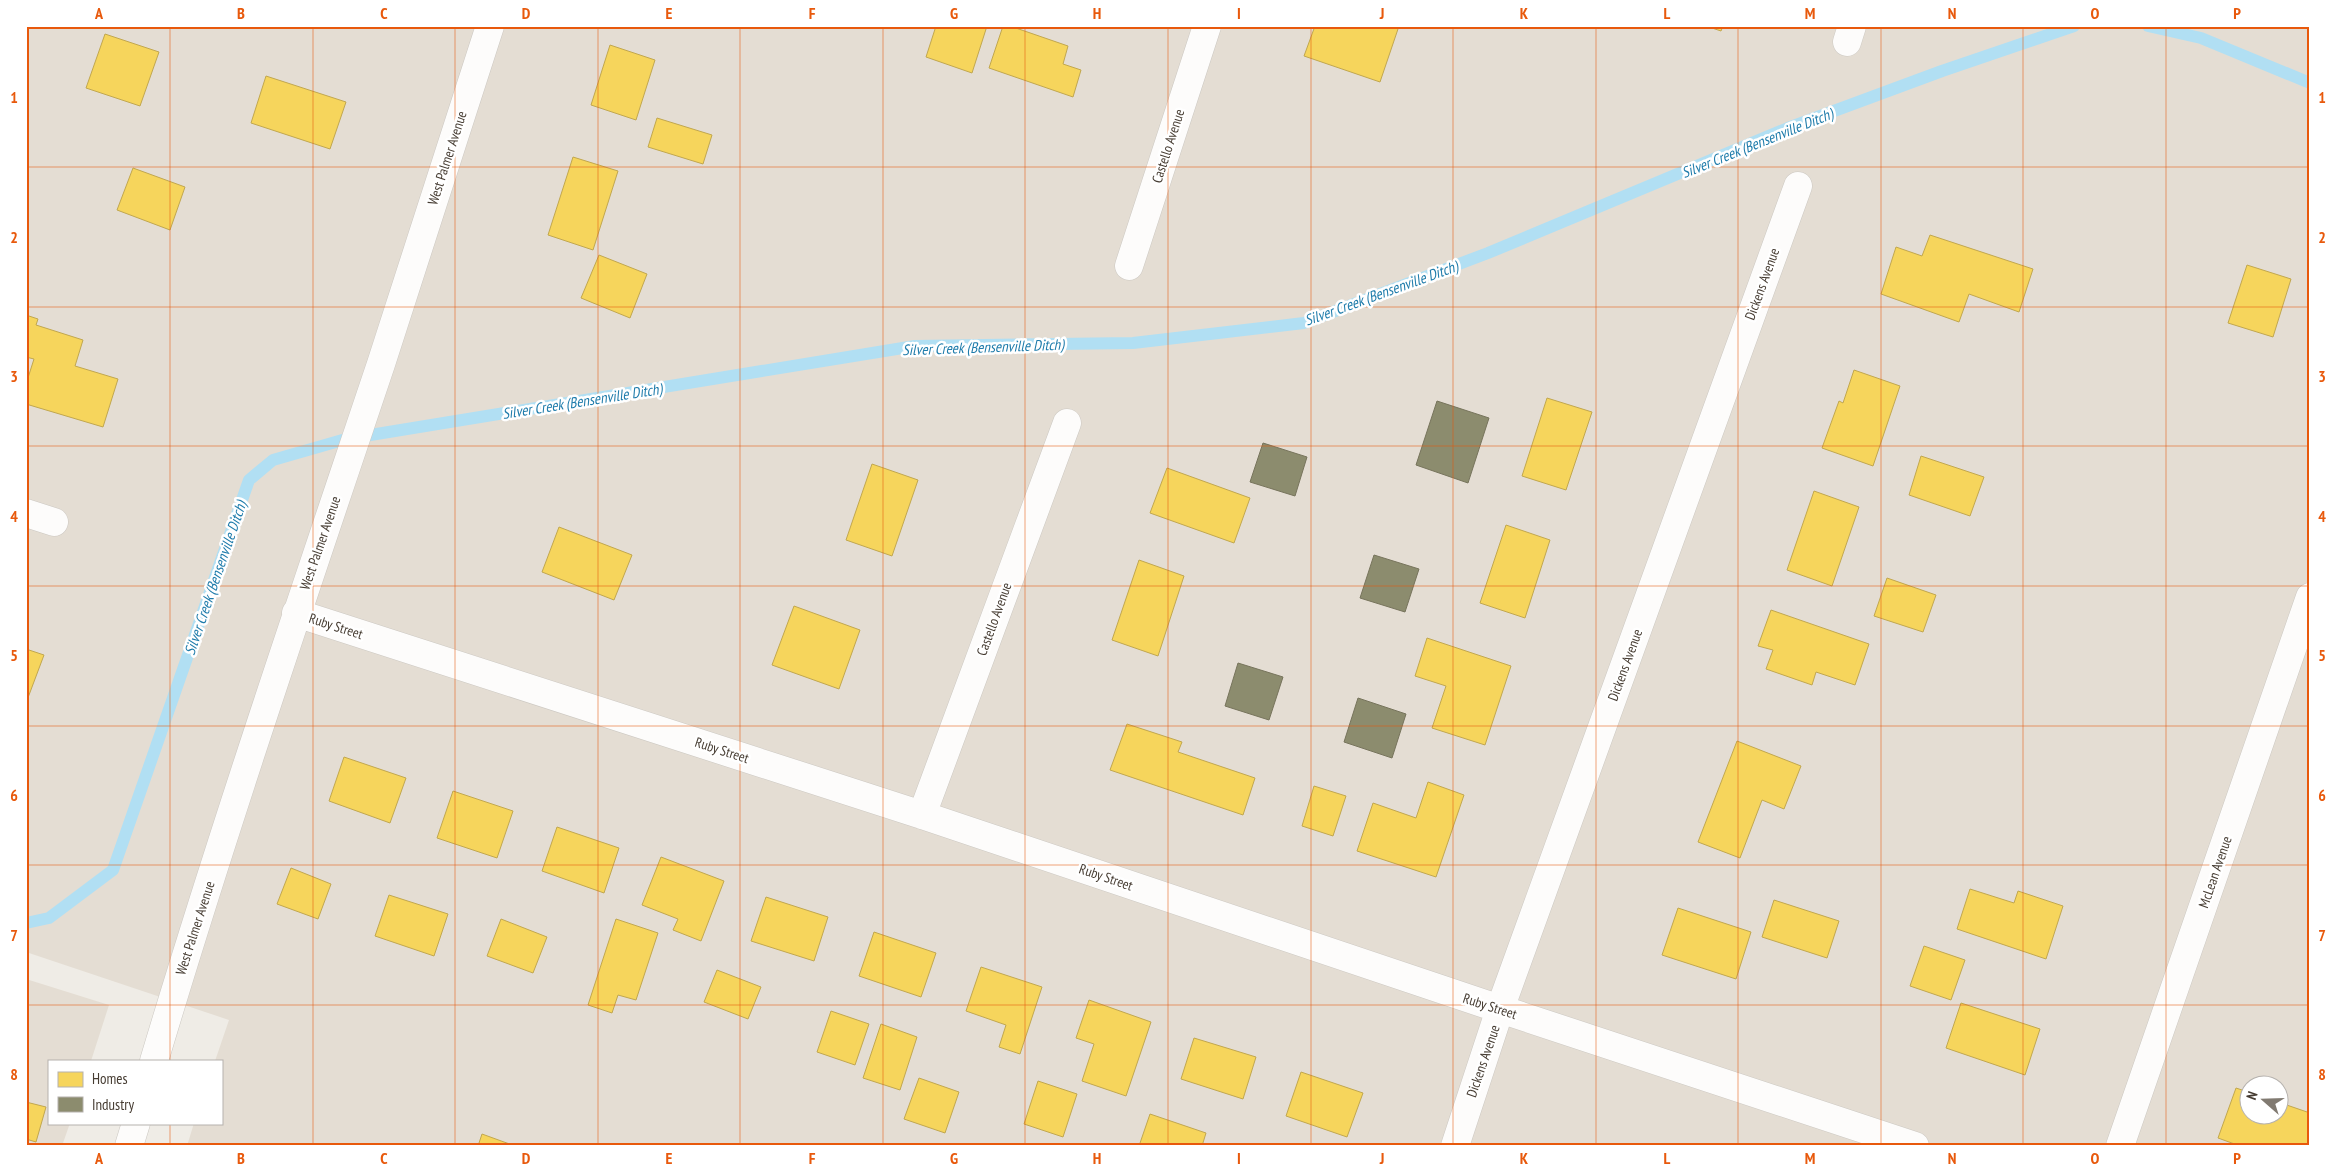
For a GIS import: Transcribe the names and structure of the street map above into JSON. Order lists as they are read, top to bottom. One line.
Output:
{"streets":{"street":["Castello Avenue","West Palmer Avenue","Dickens Avenue","Ruby Street","McLean Avenue"]},"crossings":[["Castello Avenue","Ruby Street"],["West Palmer Avenue","Ruby Street"],["Dickens Avenue","Ruby Street"]],"water":["Silver Creek (Bensenville Ditch)"],"legend":["Homes","Industry"],"north":"left","grid":{"columns":["A","B","C","D","E","F","G","H","I","J","K","L","M","N","O","P"],"rows":["1","2","3","4","5","6","7","8"]}}
